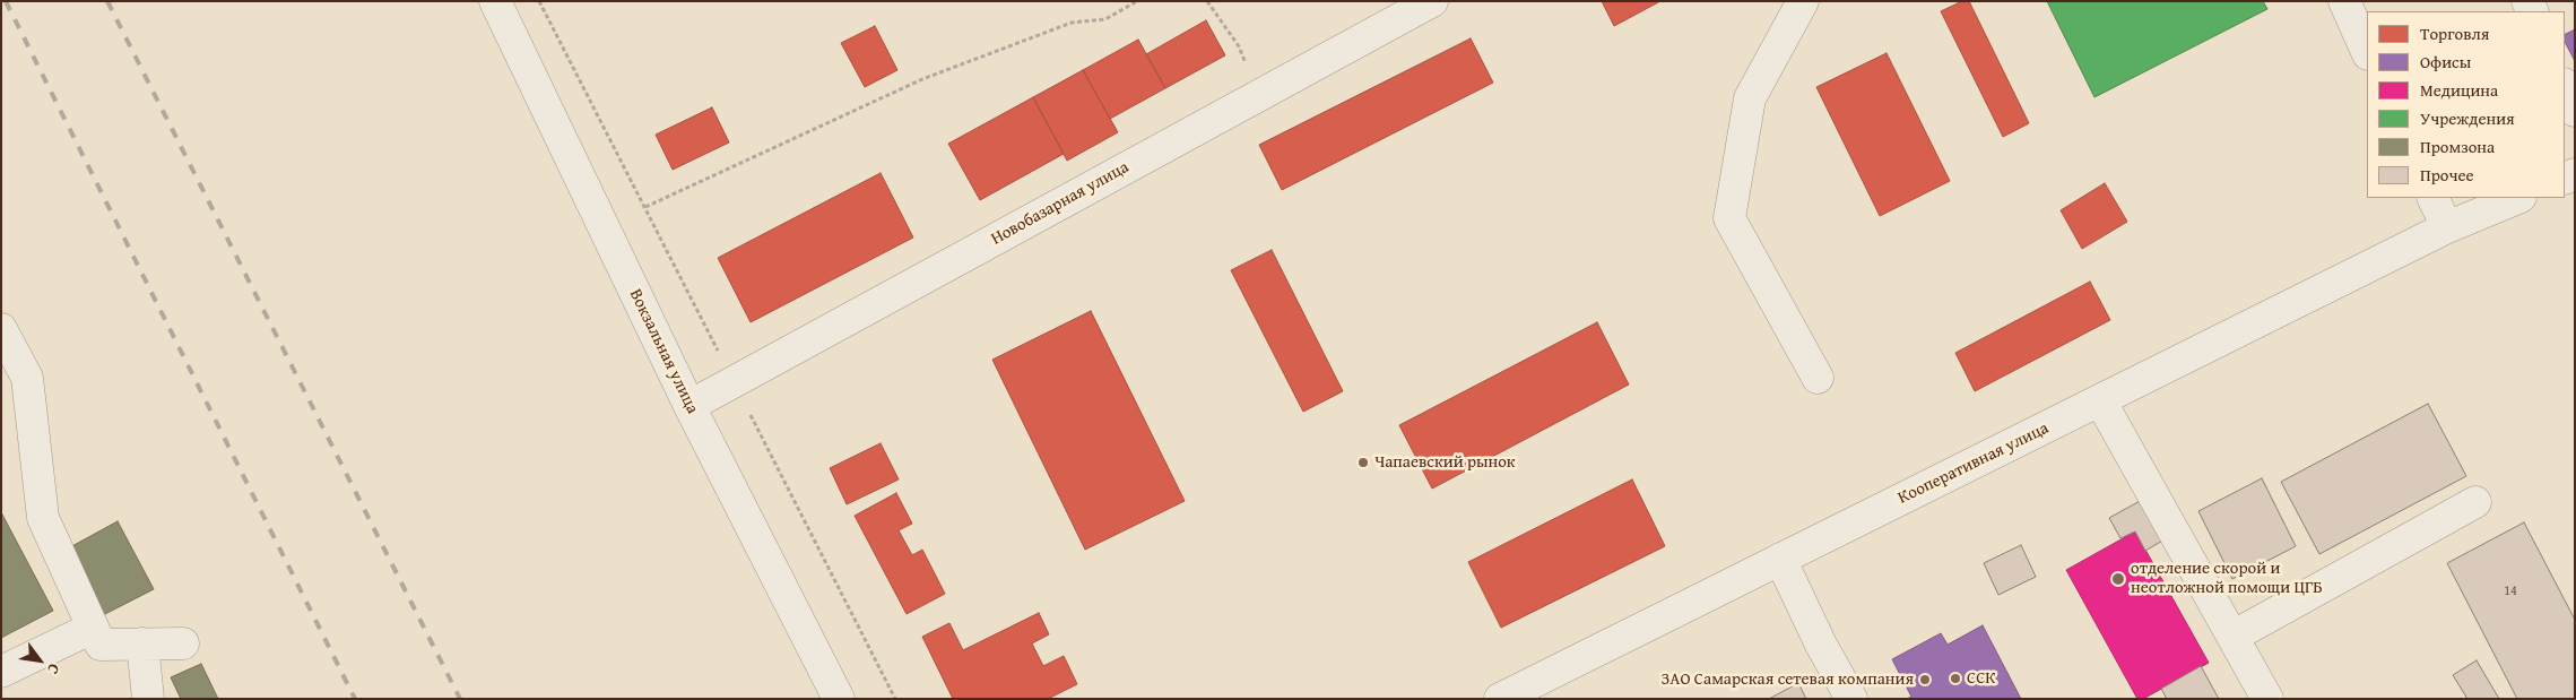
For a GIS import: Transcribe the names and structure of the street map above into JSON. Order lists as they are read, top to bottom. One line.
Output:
{"streets":{"street":["Новобазарная улица","Вокзальная улица","Кооперативная улица"]},"crossings":[["Новобазарная улица","Вокзальная улица"]],"places":["Чапаевский рынок","отделение скорой и неотложной помощи ЦГБ","ССК","ЗАО Самарская сетевая компания"],"house_numbers":["14"],"legend":["Торговля","Офисы","Медицина","Учреждения","Промзона","Прочее"],"north":"bottom right"}
